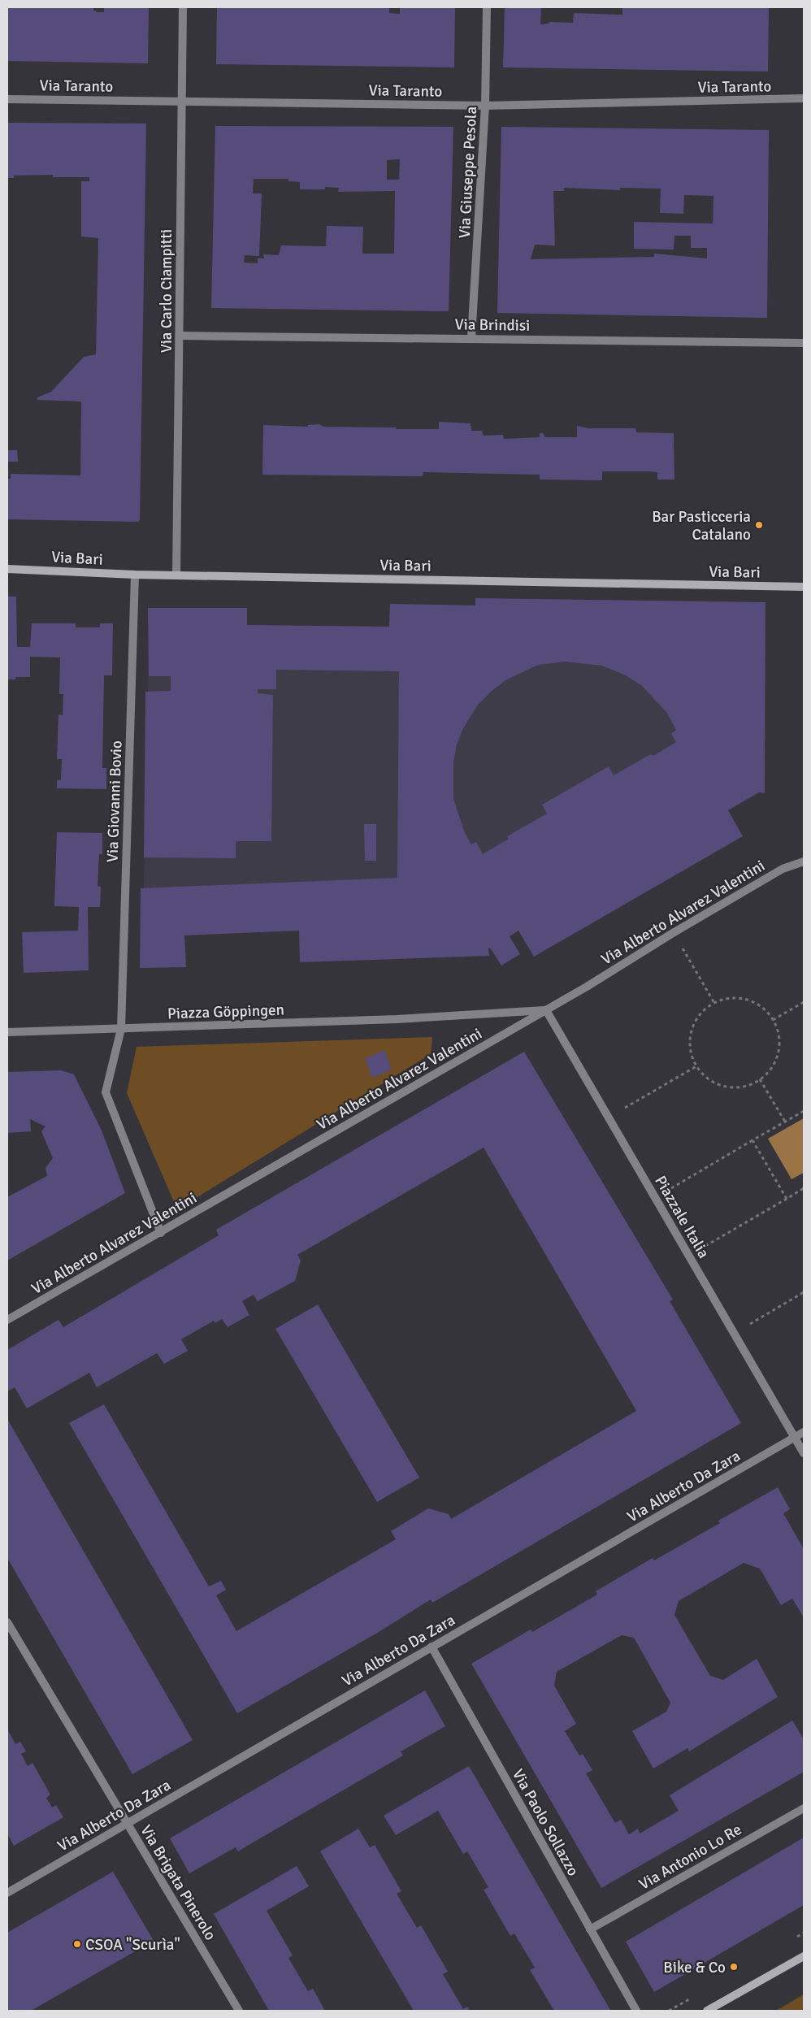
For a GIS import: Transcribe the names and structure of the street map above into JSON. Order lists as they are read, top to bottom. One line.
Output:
{"streets":{"street":["Via Taranto","Via Giuseppe Pesola","Via Carlo Ciampitti","Via Brindisi","Via Bari","Via Giovanni Bovio","Via Alberto Alvarez Valentini","Piazza Göppingen","Piazzale Italia","Via Alberto Da Zara","Via Paolo Sollazzo","Via Antonio Lo Re","Via Brigata Pinerolo"]},"crossings":[["Via Taranto","Via Giuseppe Pesola"],["Via Taranto","Via Carlo Ciampitti"],["Via Giuseppe Pesola","Via Brindisi"],["Via Carlo Ciampitti","Via Brindisi"],["Via Carlo Ciampitti","Via Bari"],["Via Bari","Via Giovanni Bovio"],["Via Giovanni Bovio","Piazza Göppingen"],["Via Alberto Alvarez Valentini","Piazza Göppingen"],["Via Alberto Alvarez Valentini","Piazzale Italia"],["Piazza Göppingen","Piazzale Italia"],["Piazzale Italia","Via Alberto Da Zara"],["Via Alberto Da Zara","Via Paolo Sollazzo"],["Via Alberto Da Zara","Via Brigata Pinerolo"],["Via Paolo Sollazzo","Via Antonio Lo Re"]],"places":["Bar Pasticceria Catalano","CSOA \"Scurìa\"","Bike & Co"]}
